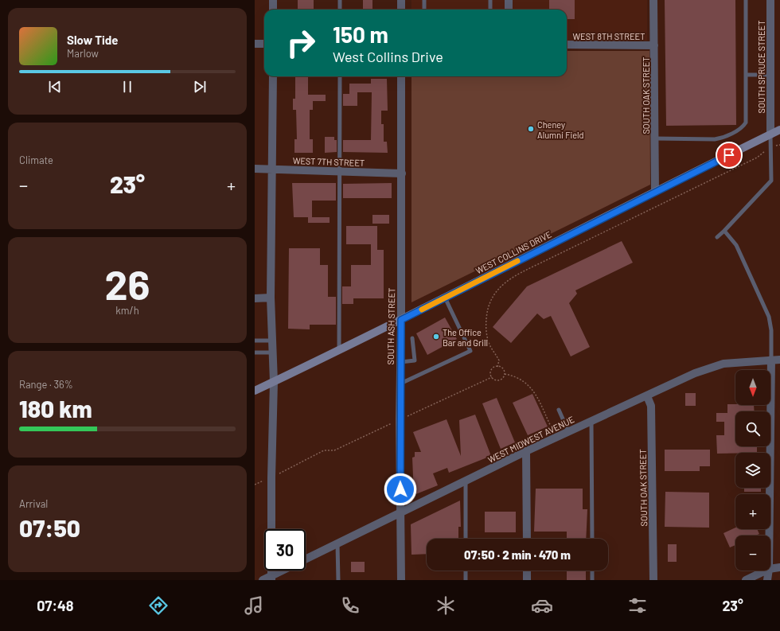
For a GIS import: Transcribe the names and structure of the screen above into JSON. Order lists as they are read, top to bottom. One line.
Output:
{"streets":{"main road":["WEST COLLINS DRIVE"],"street":["WEST 8TH STREET","SOUTH SPRUCE STREET","SOUTH OAK STREET","WEST 7TH STREET","SOUTH ASH STREET","WEST MIDWEST AVENUE"]},"crossings":[["WEST 8TH STREET","SOUTH OAK STREET"],["SOUTH SPRUCE STREET","WEST COLLINS DRIVE"],["SOUTH OAK STREET","WEST COLLINS DRIVE"],["SOUTH OAK STREET","WEST MIDWEST AVENUE"],["WEST 7TH STREET","SOUTH ASH STREET"],["WEST COLLINS DRIVE","SOUTH ASH STREET"],["SOUTH ASH STREET","WEST MIDWEST AVENUE"]],"places":["Cheney Alumni Field","The Office Bar and Grill"],"north":"bottom","page":{"turn":["150 m","West Collins Drive"],"song":["Slow Tide","Marlow"],"tile":["Climate",["26","km/h"],["Range · 36%","180 km"],["Arrival","07:50"]],"heat":["−","23°","+"],"map_buttons":["+","−"],"limit":"30","trip":"07:50 · 2 min · 470 m","tabs":["07:48","23°"]}}
